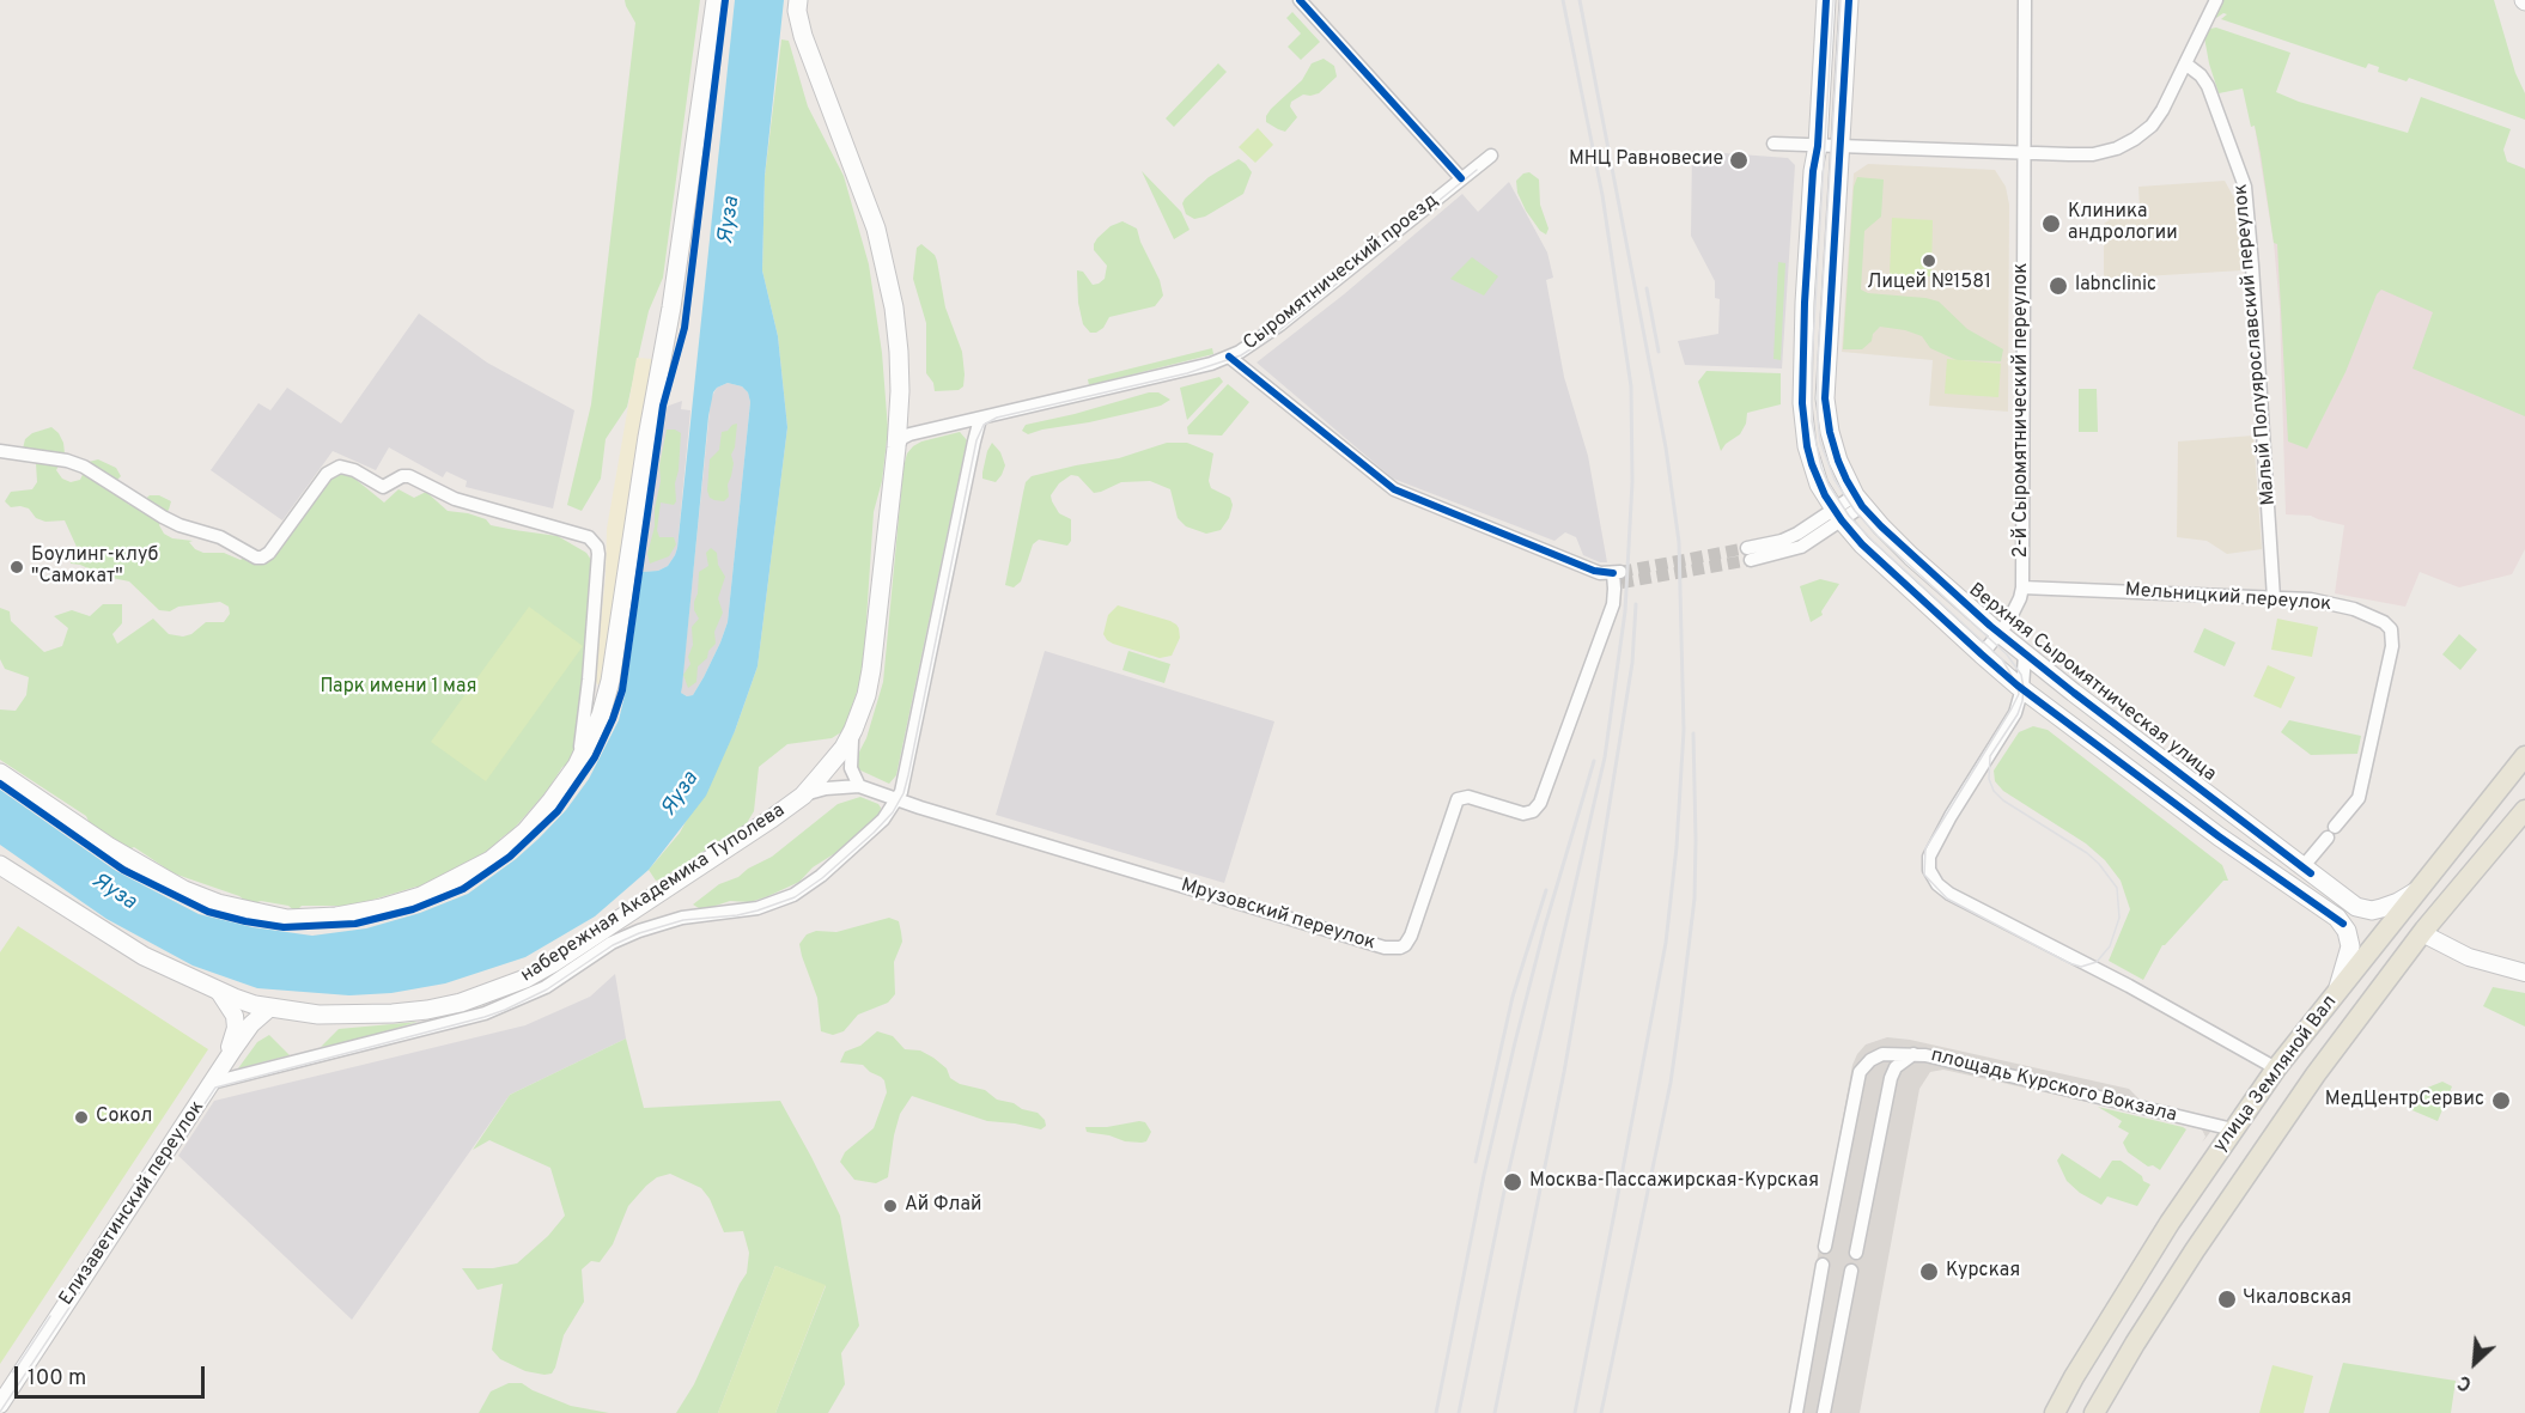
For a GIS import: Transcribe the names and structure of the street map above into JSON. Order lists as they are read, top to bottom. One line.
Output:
{"streets":{"main road":["Верхняя Сыромятническая улица","набережная Академика Туполева","улица Земляной Вал"],"street":["Сыромятнический проезд","Малый Полуярославский переулок","2-й Сыромятнический переулок","Мельницкий переулок","Мрузовский переулок","площадь Курского Вокзала","Елизаветинский переулок"]},"crossings":[["Сыромятнический проезд","набережная Академика Туполева"],["Сыромятнический проезд","Мрузовский переулок"],["Малый Полуярославский переулок","Мельницкий переулок"],["2-й Сыромятнический переулок","Мельницкий переулок"],["2-й Сыромятнический переулок","Верхняя Сыромятническая улица"],["Мельницкий переулок","Верхняя Сыромятническая улица"],["Верхняя Сыромятническая улица","улица Земляной Вал"],["набережная Академика Туполева","Мрузовский переулок"],["набережная Академика Туполева","Елизаветинский переулок"],["улица Земляной Вал","площадь Курского Вокзала"]],"water":["Яуза"],"parks":["Парк имени 1 мая"],"places":["МНЦ Равновесие","Клиника андрологии","Лицей №1581","labnclinic","Боулинг-клуб \"Самокат\"","МедЦентрСервис","Сокол","Москва-Пассажирская-Курская","Ай Флай","Курская","Чкаловская"],"scale_bar":"100 m","north":"bottom left"}
